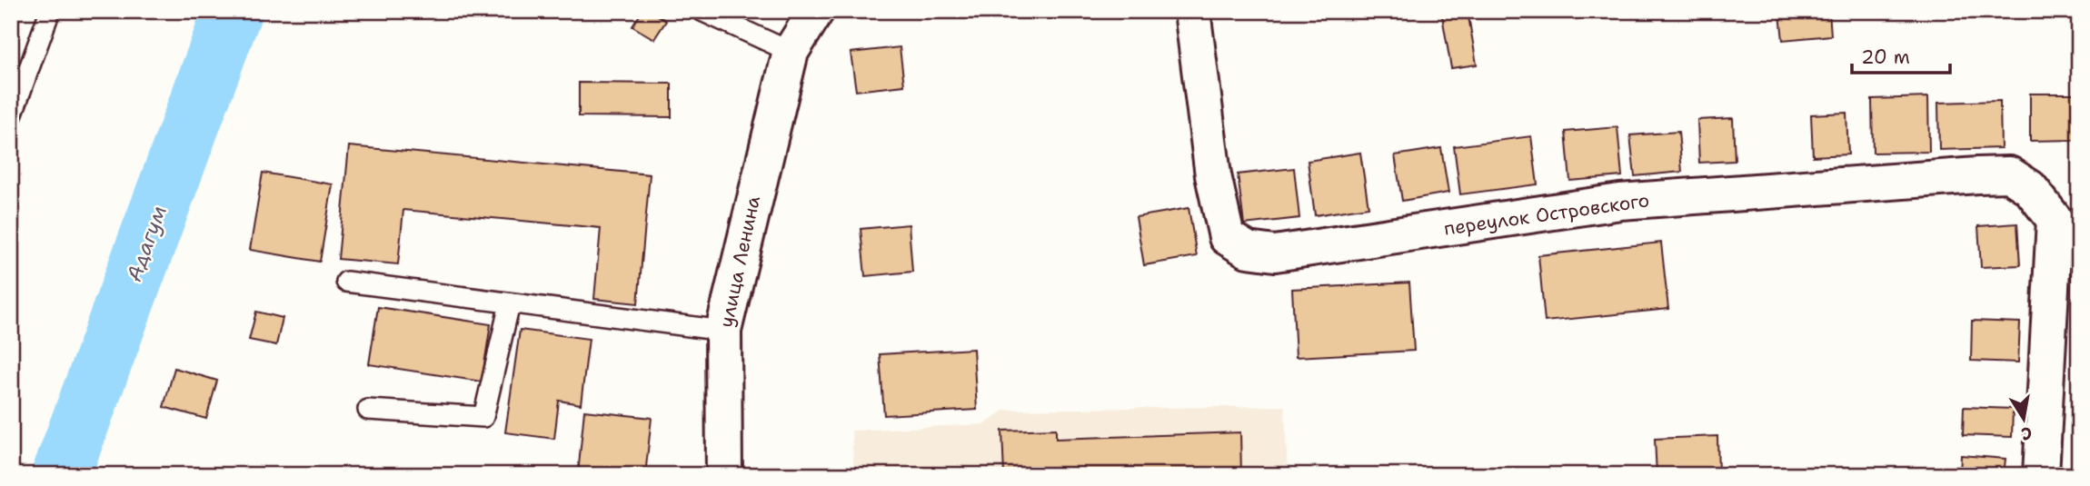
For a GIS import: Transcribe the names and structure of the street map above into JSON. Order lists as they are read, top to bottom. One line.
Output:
{"streets":{"street":["переулок Островского","улица Ленина"]},"water":["Адагум"],"scale_bar":"20 m","north":"bottom"}
